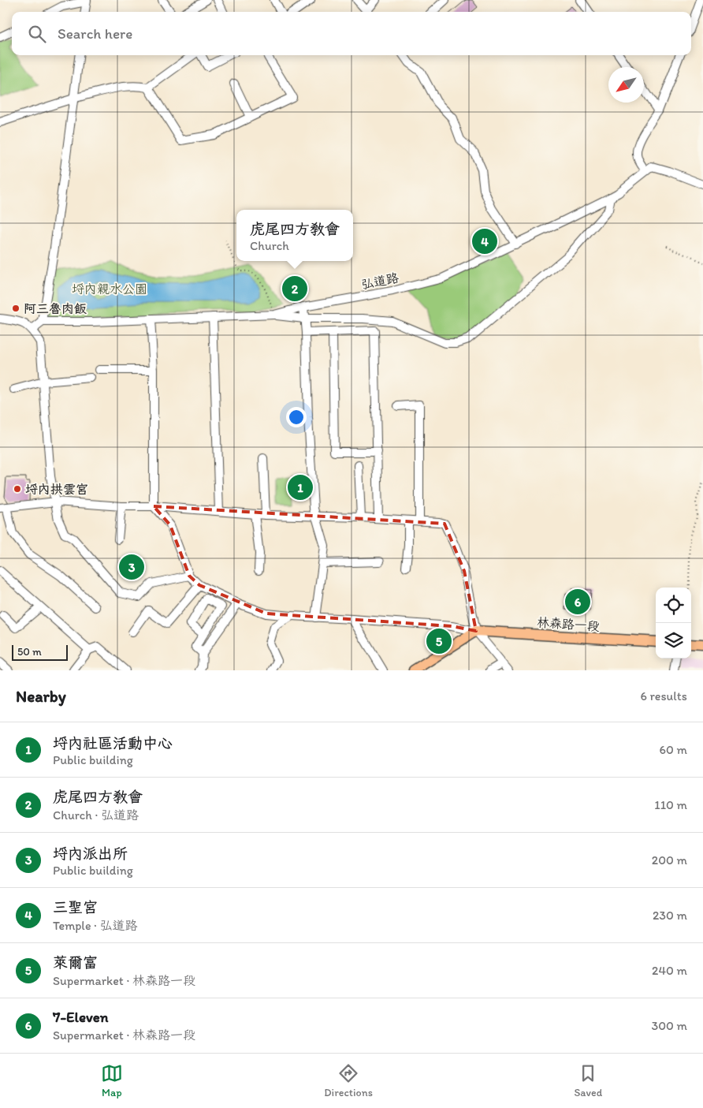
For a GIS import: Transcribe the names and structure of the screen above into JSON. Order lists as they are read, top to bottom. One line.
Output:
{"streets":{"main road":["林森路一段"],"street":["弘道路"]},"parks":["埒內親水公園"],"places":["阿三魯肉飯","埒內拱雲宮"],"scale_bar":"50 m","north":"bottom left","page":{"search":"Search here","popup":["虎尾四方教會","Church"],"pins":["4","2","1","3","6","5"],"scale":"50 m","heading":["Nearby","6 results"],"list":[{"mark":"1","name":"埒內社區活動中心","note":"Public building","value":"60 m"},{"mark":"2","name":"虎尾四方教會","note":"Church · 弘道路","value":"110 m"},{"mark":"3","name":"埒內派出所","note":"Public building","value":"200 m"},{"mark":"4","name":"三聖宮","note":"Temple · 弘道路","value":"230 m"},{"mark":"5","name":"萊爾富","note":"Supermarket · 林森路一段","value":"240 m"},{"mark":"6","name":"7-Eleven","note":"Supermarket · 林森路一段","value":"300 m"}],"nav":["Map","Directions","Saved"]}}
